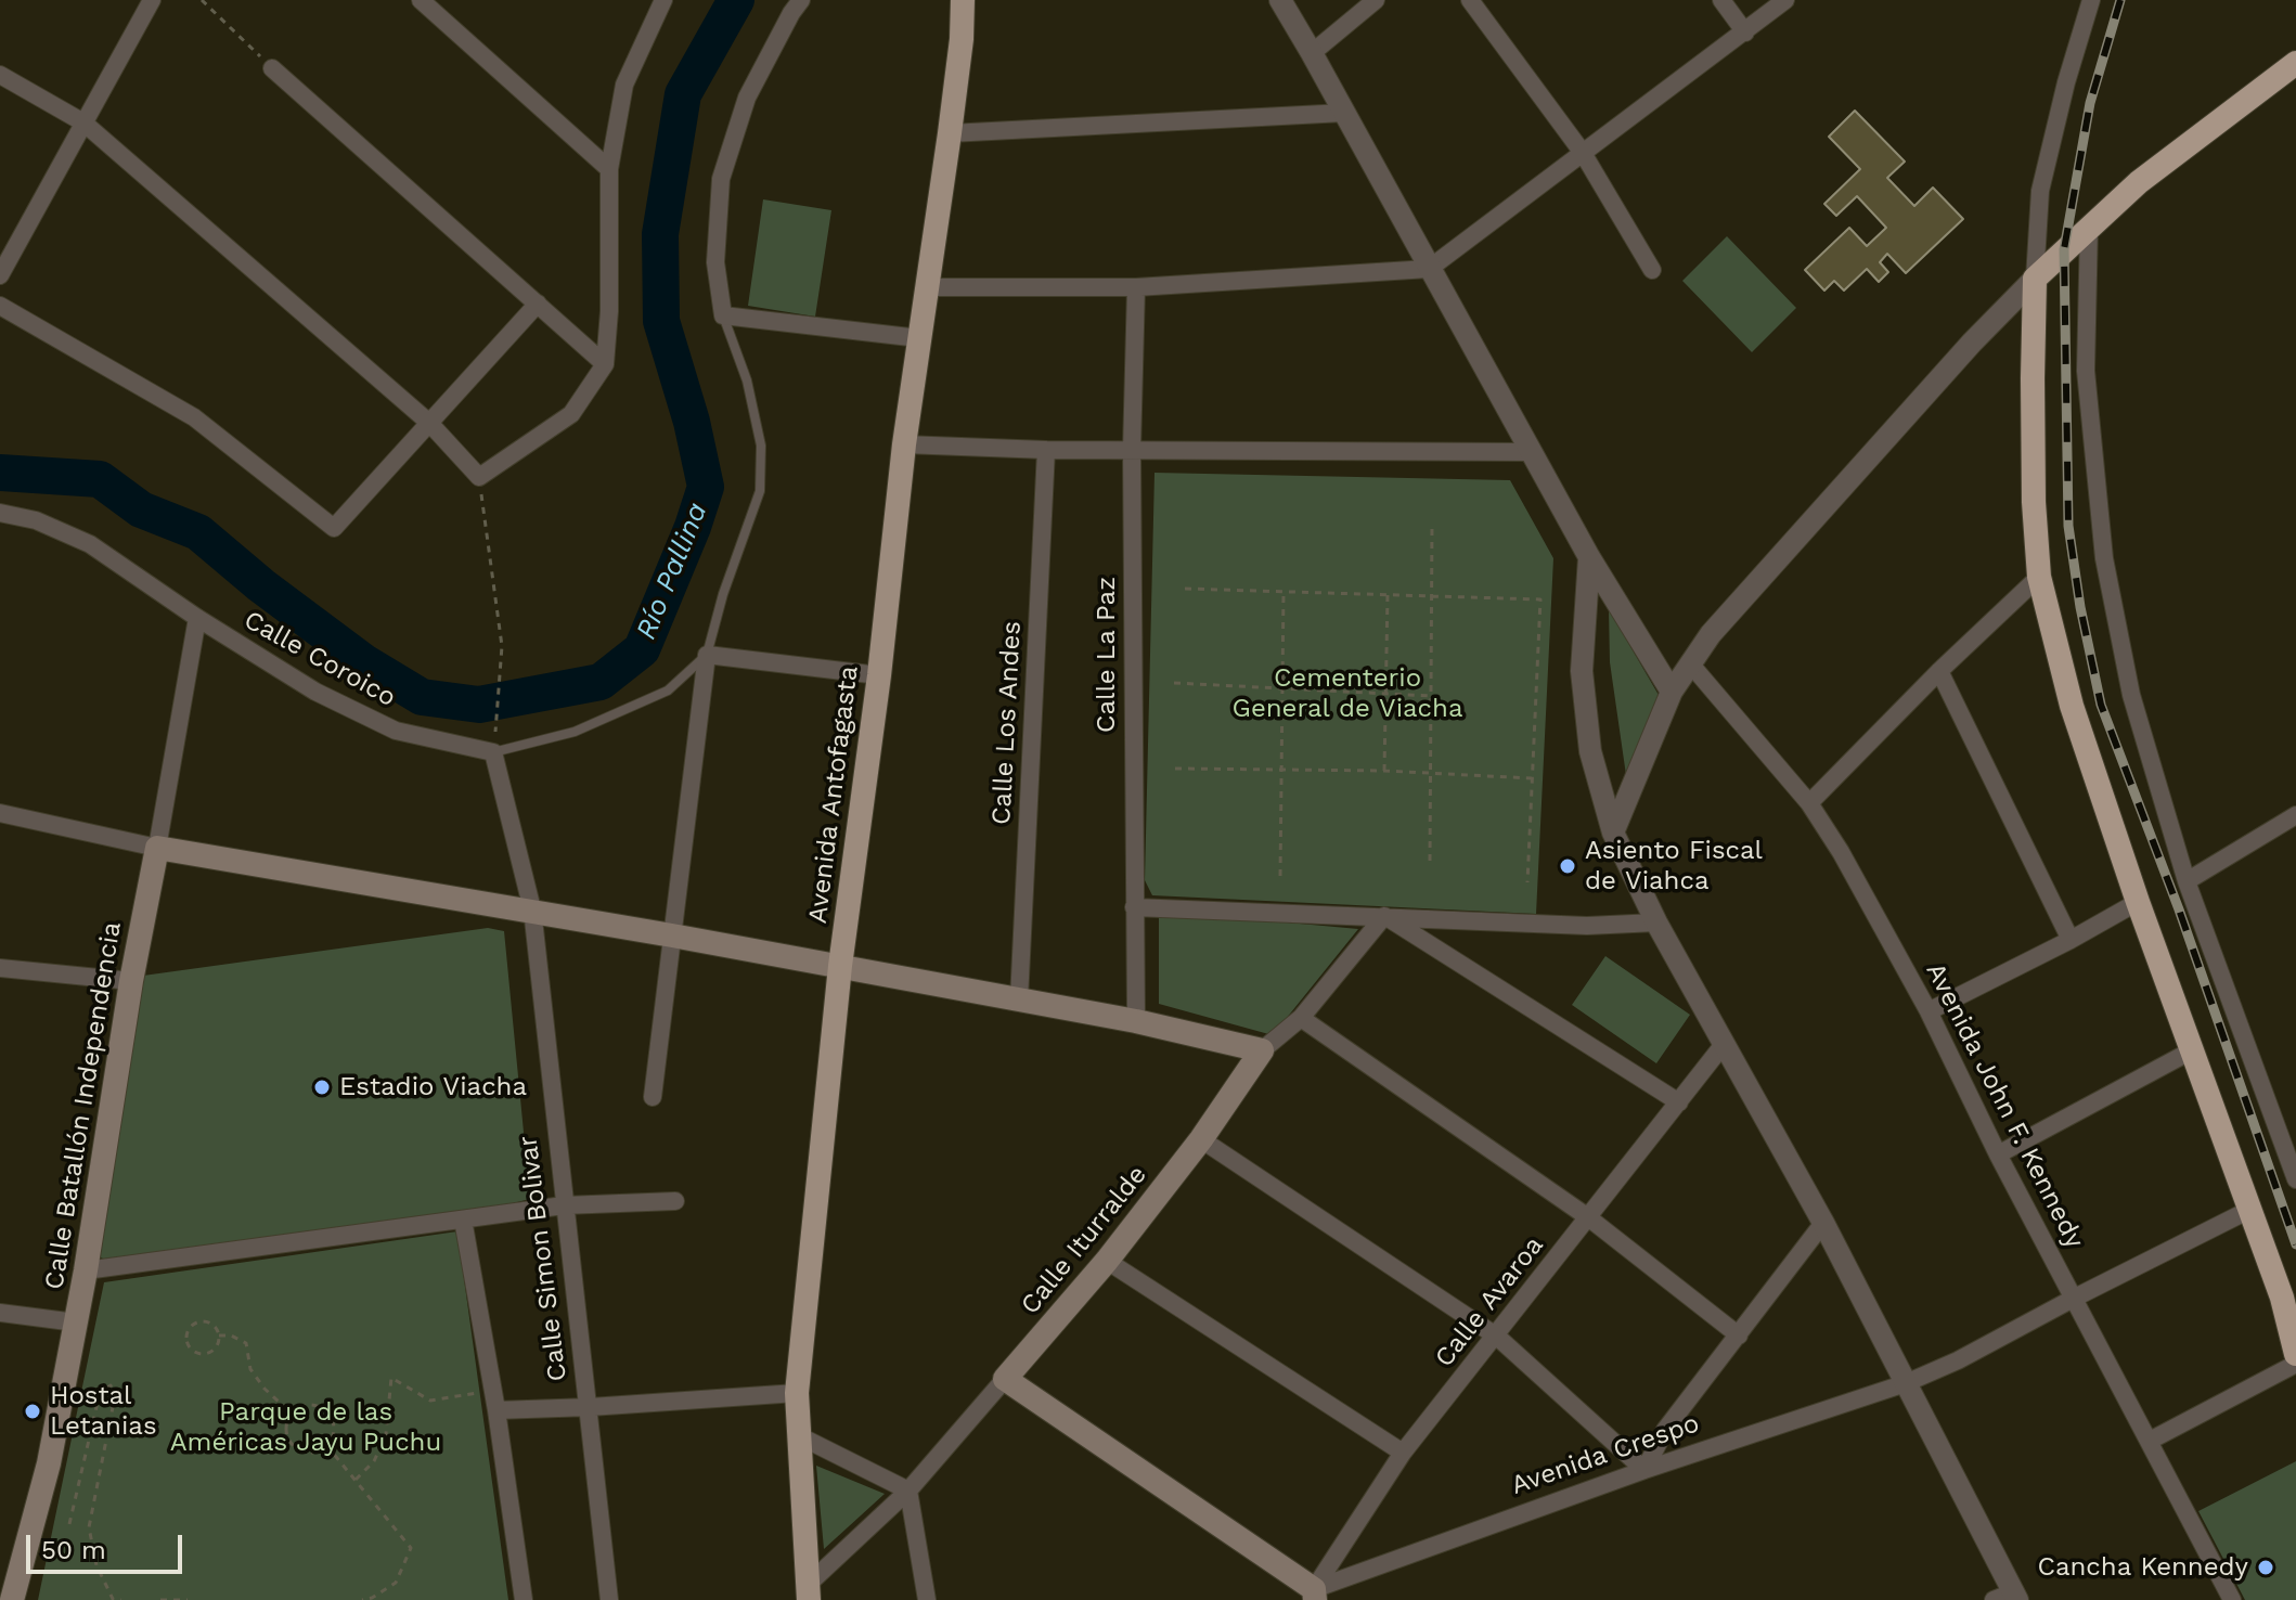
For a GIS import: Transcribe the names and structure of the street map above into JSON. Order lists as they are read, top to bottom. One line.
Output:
{"streets":{"main road":["Avenida Antofagasta","Calle Batallón Independencia","Calle Iturralde"],"street":["Calle La Paz","Calle Coroico","Calle Los Andes","Avenida John F. Kennedy","Calle Simon Bolivar","Calle Avaroa","Avenida Crespo"]},"crossings":[["Calle Coroico","Calle Batallón Independencia"],["Calle Coroico","Calle Simon Bolivar"],["Avenida Antofagasta","Calle Iturralde"],["Avenida John F. Kennedy","Avenida Crespo"],["Calle Avaroa","Avenida Crespo"]],"water":["Río Pallina"],"parks":["Cementerio General de Viacha","Parque de las Américas Jayu Puchu"],"places":["Asiento Fiscal de Viahca","Estadio Viacha","Hostal Letanias","Cancha Kennedy"],"scale_bar":"50 m"}
